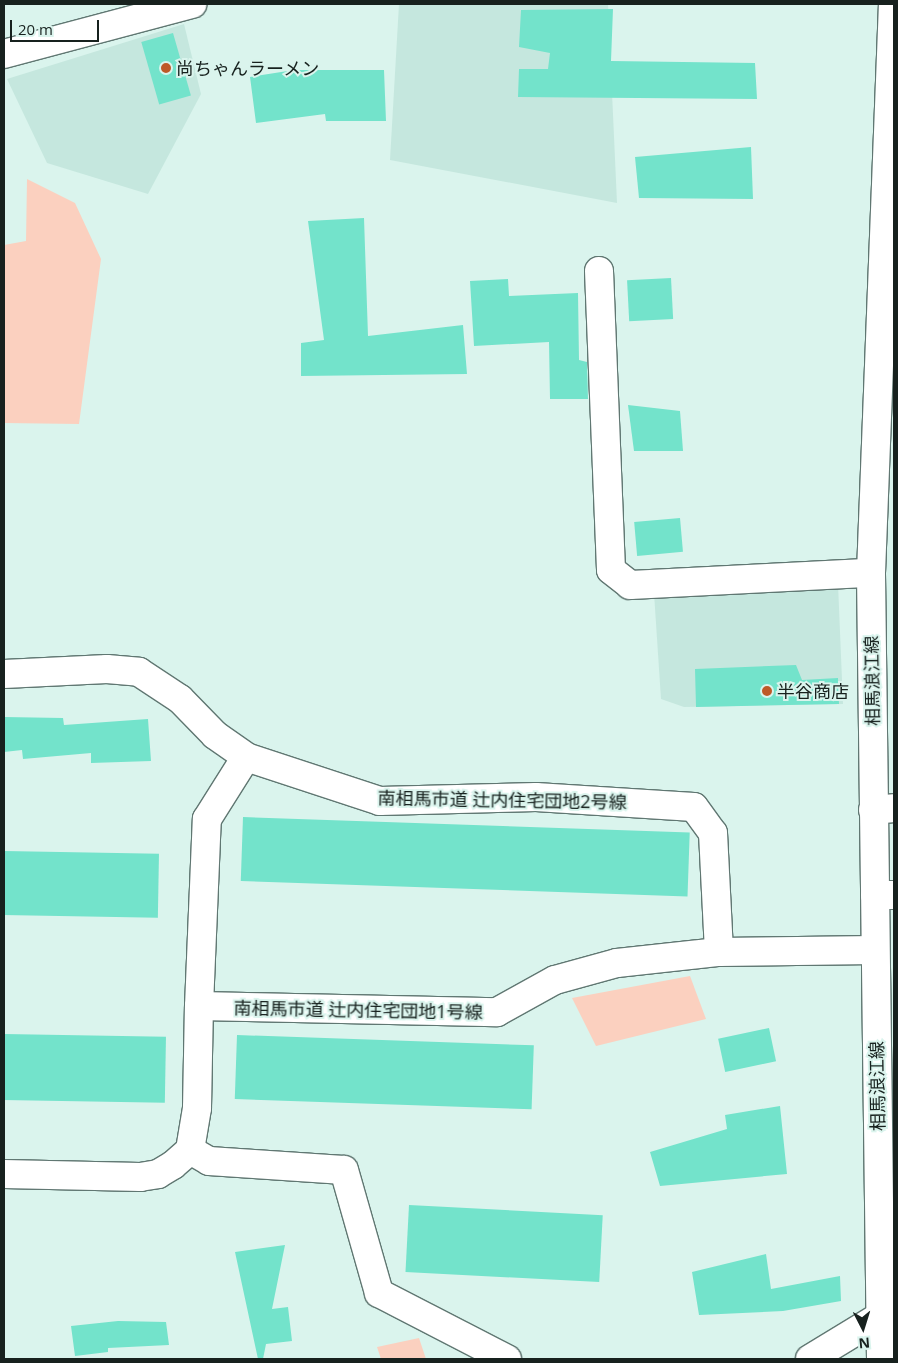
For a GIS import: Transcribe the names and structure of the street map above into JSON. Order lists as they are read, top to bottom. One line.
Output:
{"streets":{"street":["相馬浪江線","南相馬市道 辻内住宅団地2号線","南相馬市道 辻内住宅団地1号線"]},"crossings":[["相馬浪江線","南相馬市道 辻内住宅団地1号線"],["南相馬市道 辻内住宅団地2号線","南相馬市道 辻内住宅団地1号線"]],"places":["尚ちゃんラーメン","半谷商店"],"scale_bar":"20 m","north":"bottom"}
